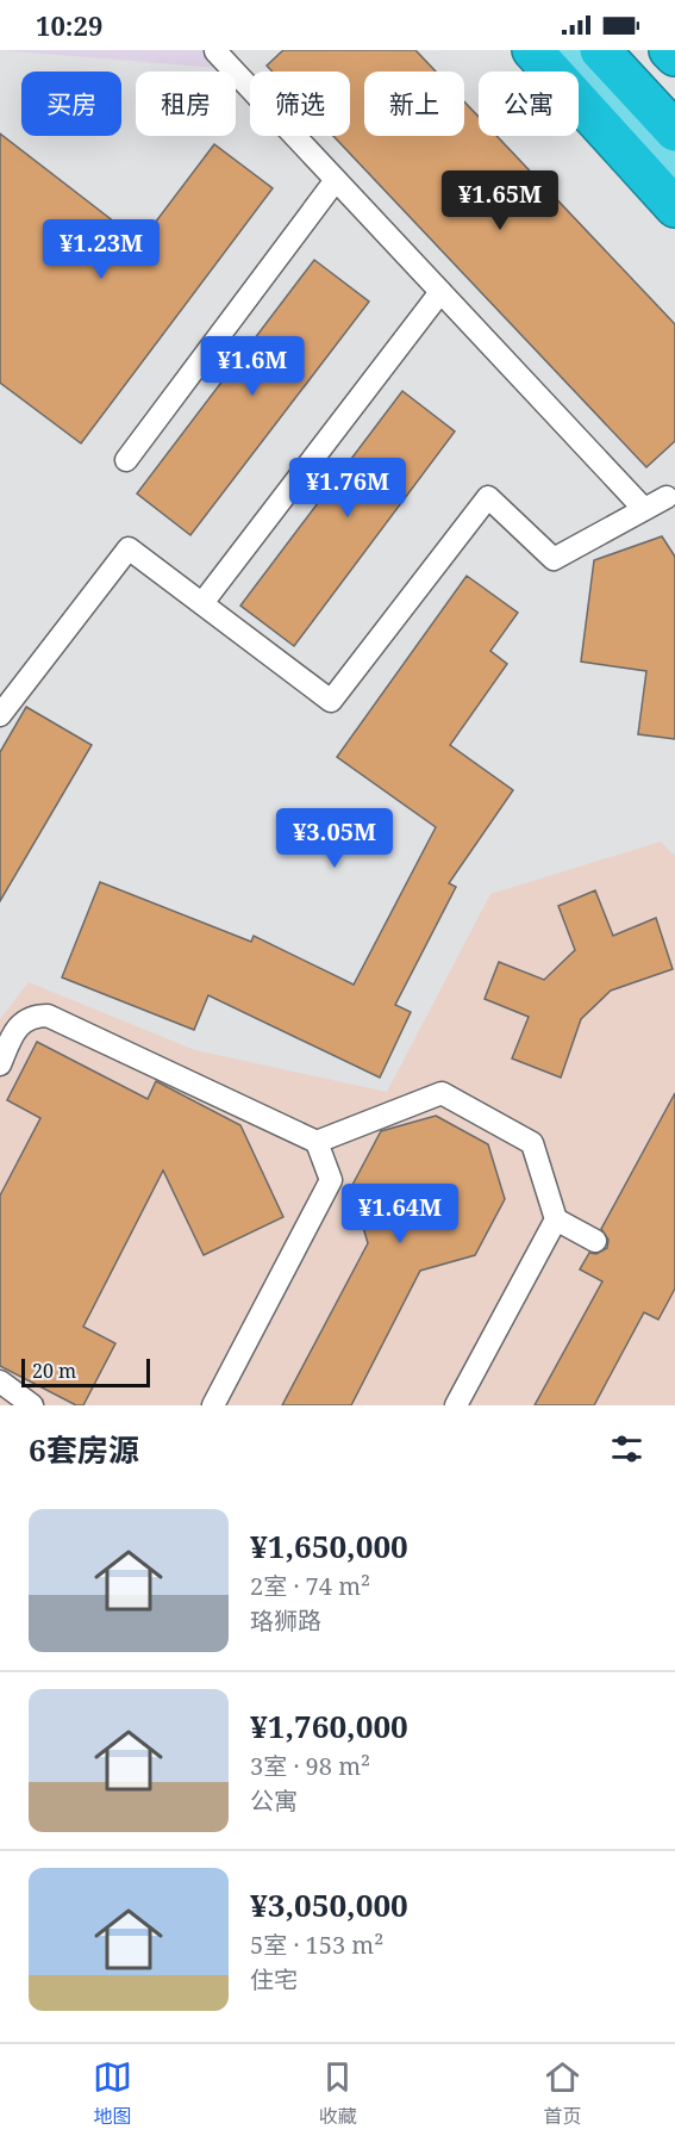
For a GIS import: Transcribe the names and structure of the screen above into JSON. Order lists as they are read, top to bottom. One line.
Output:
{"scale_bar":"20 m","page":{"status":"10:29","chip":["买房","租房","筛选","新上","公寓"],"price":["¥1.65M","¥1.23M","¥1.6M","¥1.76M","¥3.05M","¥1.64M"],"scale":"20 m","heading":"6套房源","list":[{"name":"¥1,650,000","note":"2室 · 74 m² · 珞狮路"},{"name":"¥1,760,000","note":"3室 · 98 m² · 公寓"},{"name":"¥3,050,000","note":"5室 · 153 m² · 住宅"}],"tabs":["地图","收藏","首页"]}}
